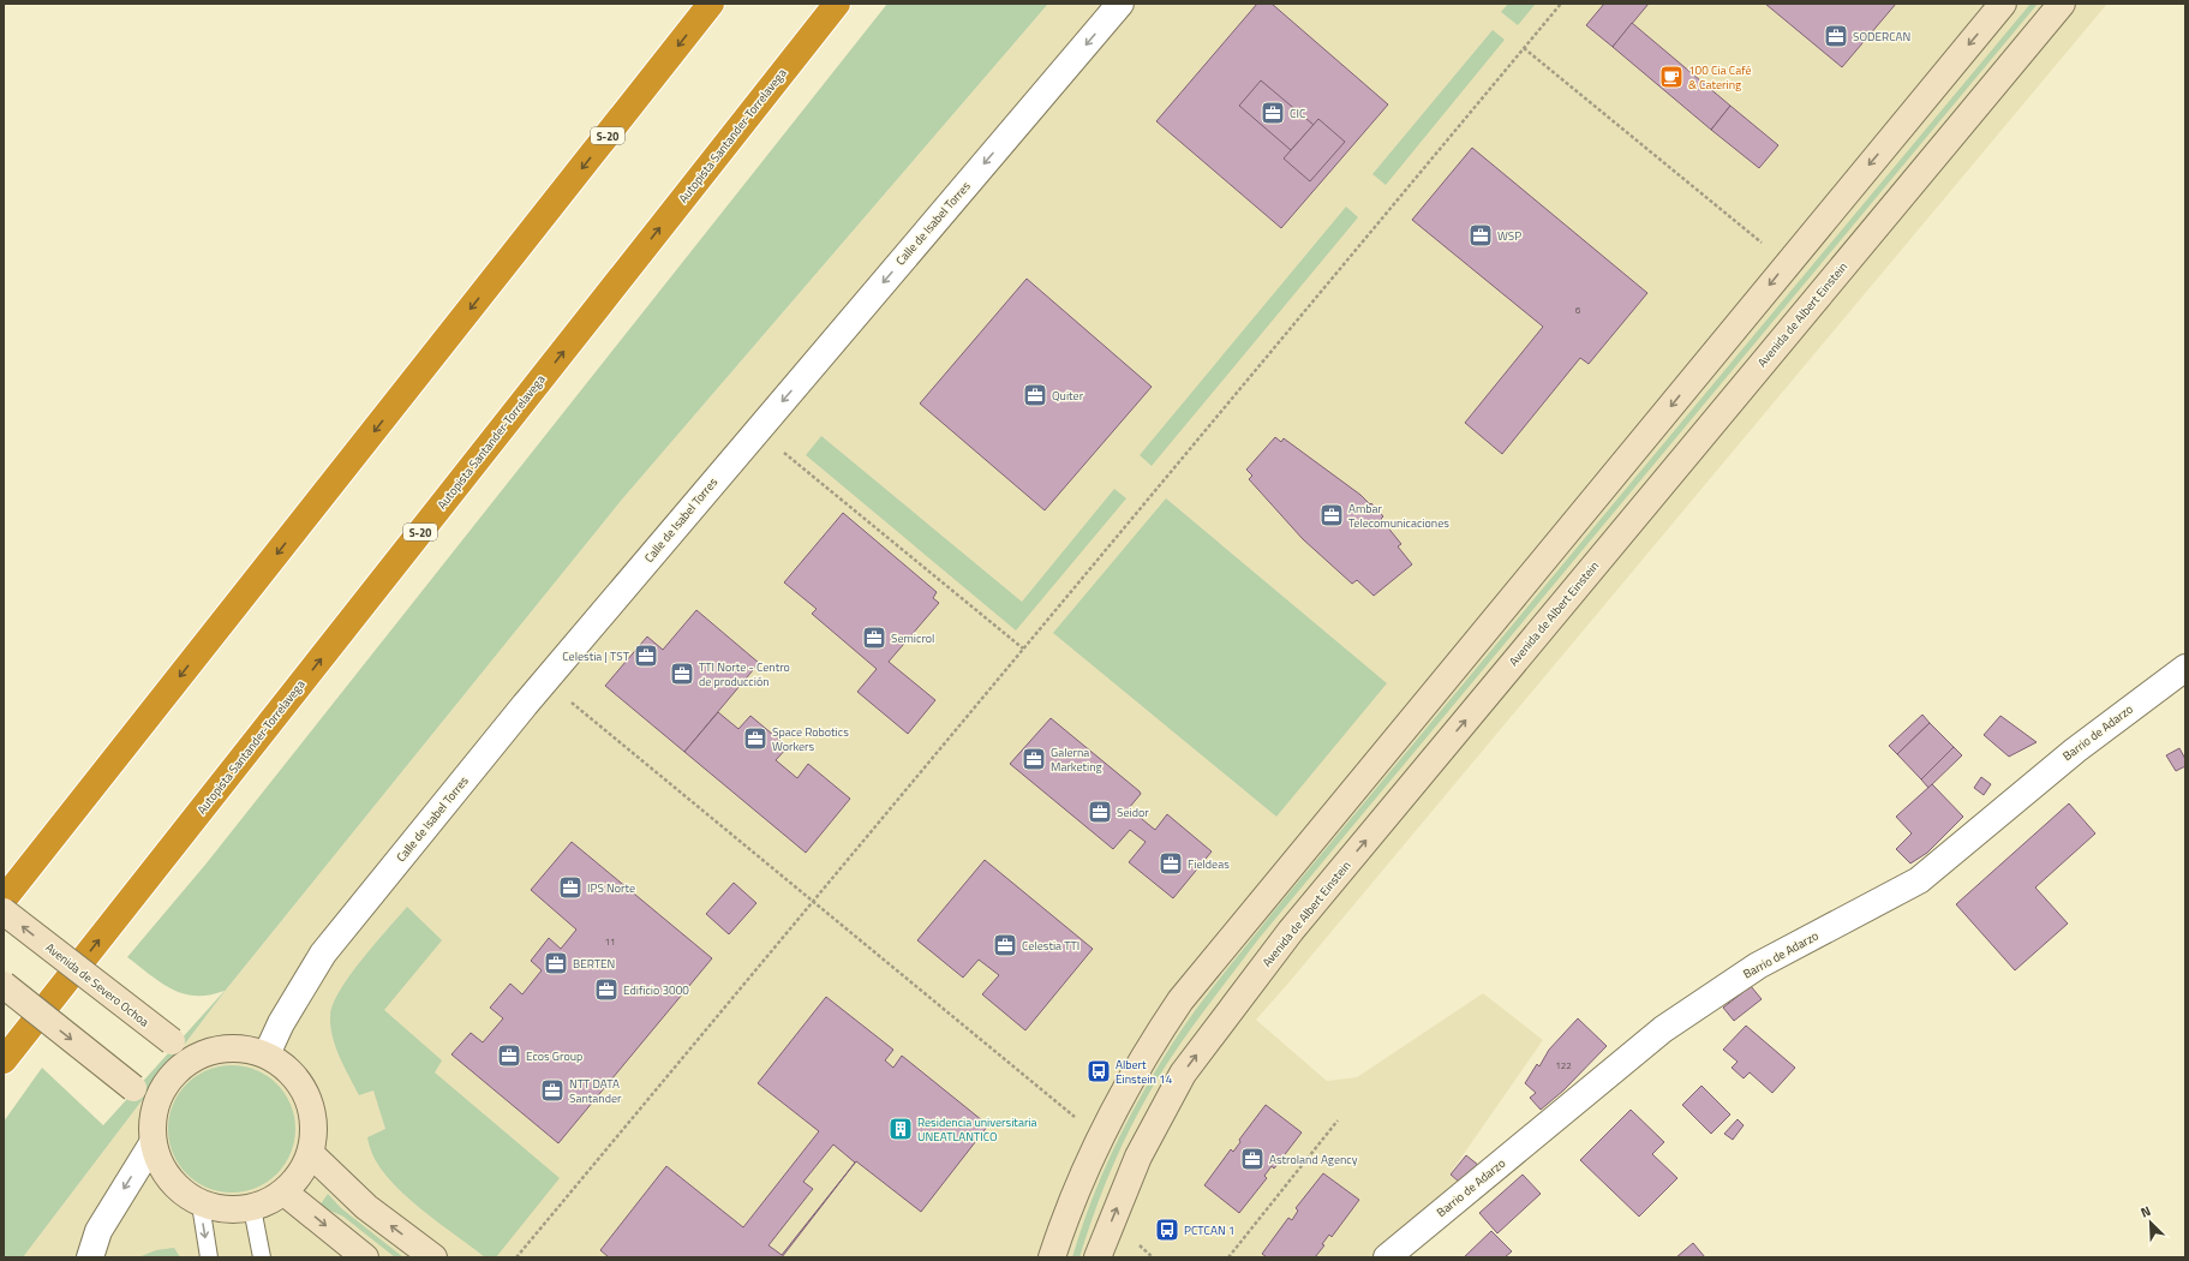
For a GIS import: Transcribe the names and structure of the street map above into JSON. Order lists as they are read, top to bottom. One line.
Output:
{"streets":{"highway":["S-20","Autopista Santander-Torrelavega"],"main road":["Avenida de Albert Einstein","Avenida de Severo Ochoa"],"street":["Calle de Isabel Torres","Barrio de Adarzo"]},"crossings":[["Calle de Isabel Torres","Avenida de Severo Ochoa"]],"one_way":["Calle de Isabel Torres"],"places":{"office":["SODERCAN","CIC","WSP","Quiter","Ambar Telecomunicaciones","Semicrol","Celestia | TST","TTI Norte - Centro de producción","Space Robotics Workers","Galerna Marketing","Seidor","Fieldeas","IPS Norte","Celestia TTI","BERTEN","Edificio 3000","Ecos Group","NTT DATA Santander","Astroland Agency"],"cafe":["100 Cia Café & Catering"],"bus stop":["Albert Einstein 14","PCTCAN 1"],"building":["Residencia universitaria UNEATLANTICO"]},"house_numbers":["6","11","122"],"north":"top left"}
